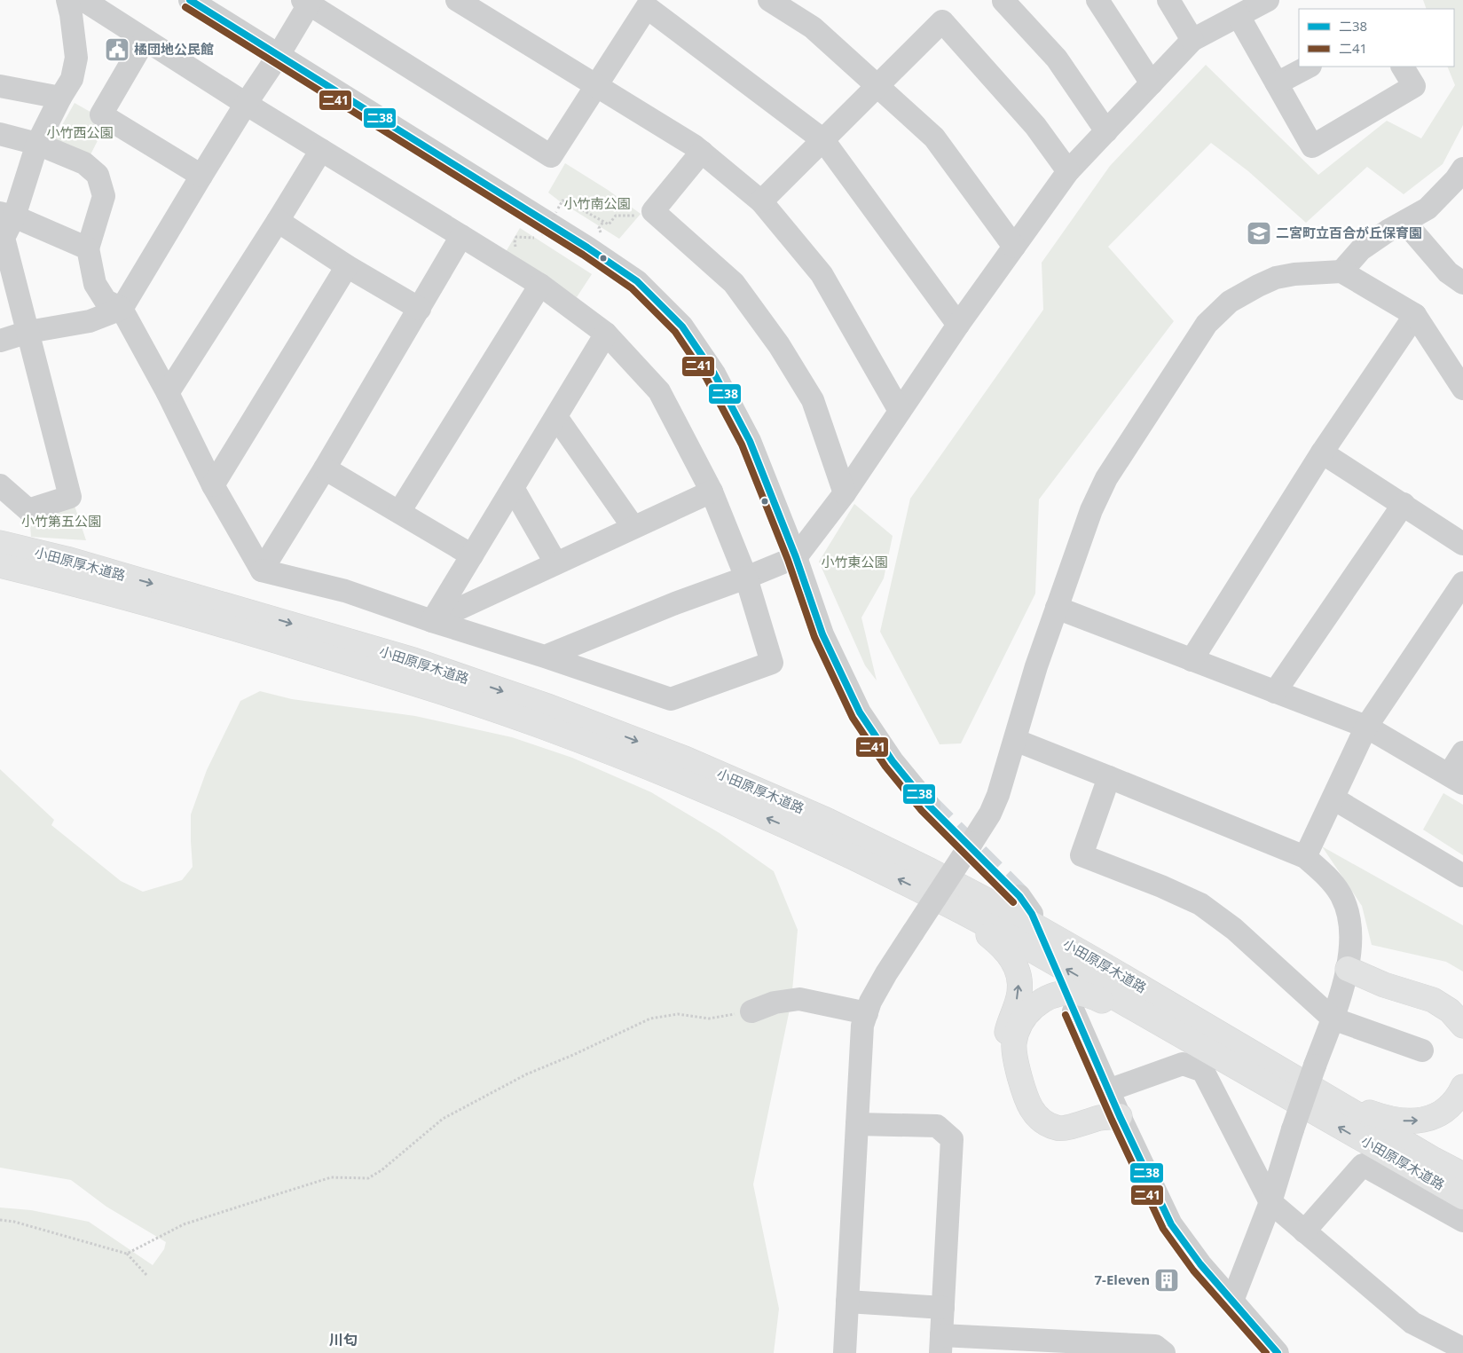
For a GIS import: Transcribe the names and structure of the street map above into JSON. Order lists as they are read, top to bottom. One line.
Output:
{"streets":{"highway":["小田原厚木道路"]},"districts":["川匂"],"parks":["小竹西公園","小竹南公園","小竹第五公園","小竹東公園"],"places":{"public building":["橘団地公民館"],"school or university":["二宮町立百合が丘保育園"],"building":["7-Eleven"]},"lines":["transit line 二38","transit line 二41"],"legend":["二38","二41"]}
